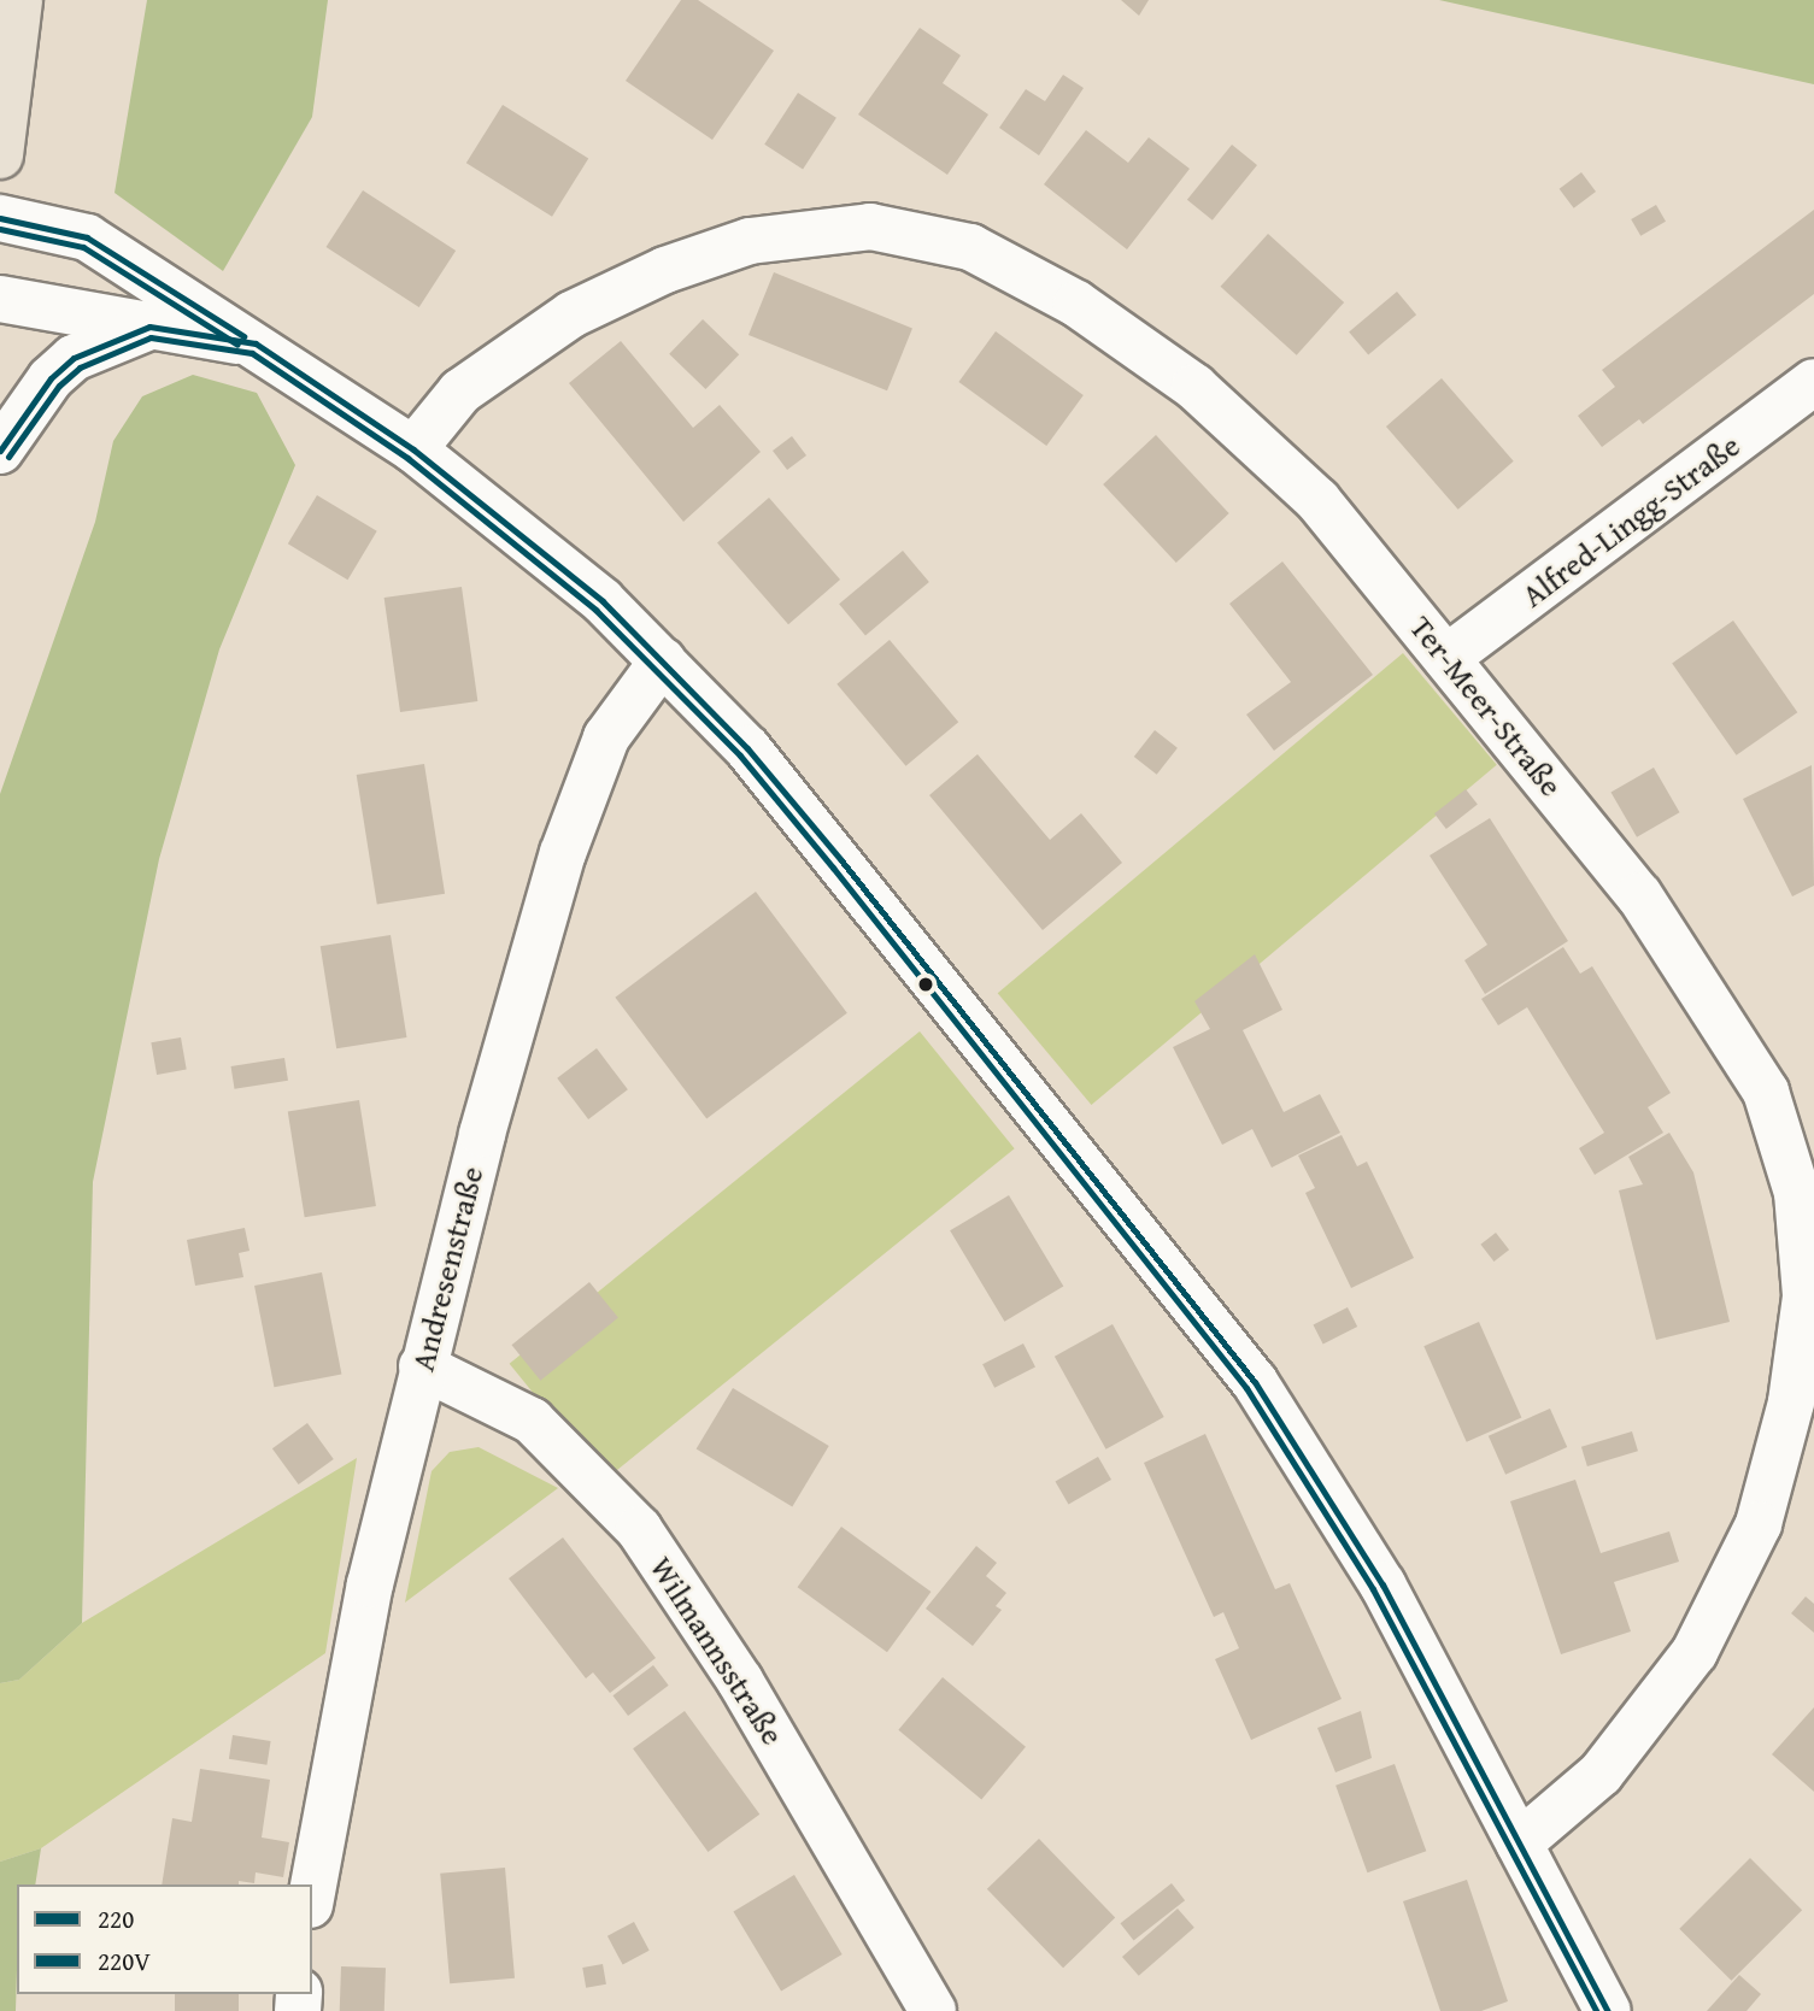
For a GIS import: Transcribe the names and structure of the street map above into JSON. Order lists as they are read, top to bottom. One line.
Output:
{"streets":{"street":["Alfred-Lingg-Straße","Ter-Meer-Straße","Andresenstraße","Wilmannsstraße"]},"crossings":[["Alfred-Lingg-Straße","Ter-Meer-Straße"],["Andresenstraße","Wilmannsstraße"]],"lines":["transit line 220","transit line 220V"],"legend":["220","220V"]}
